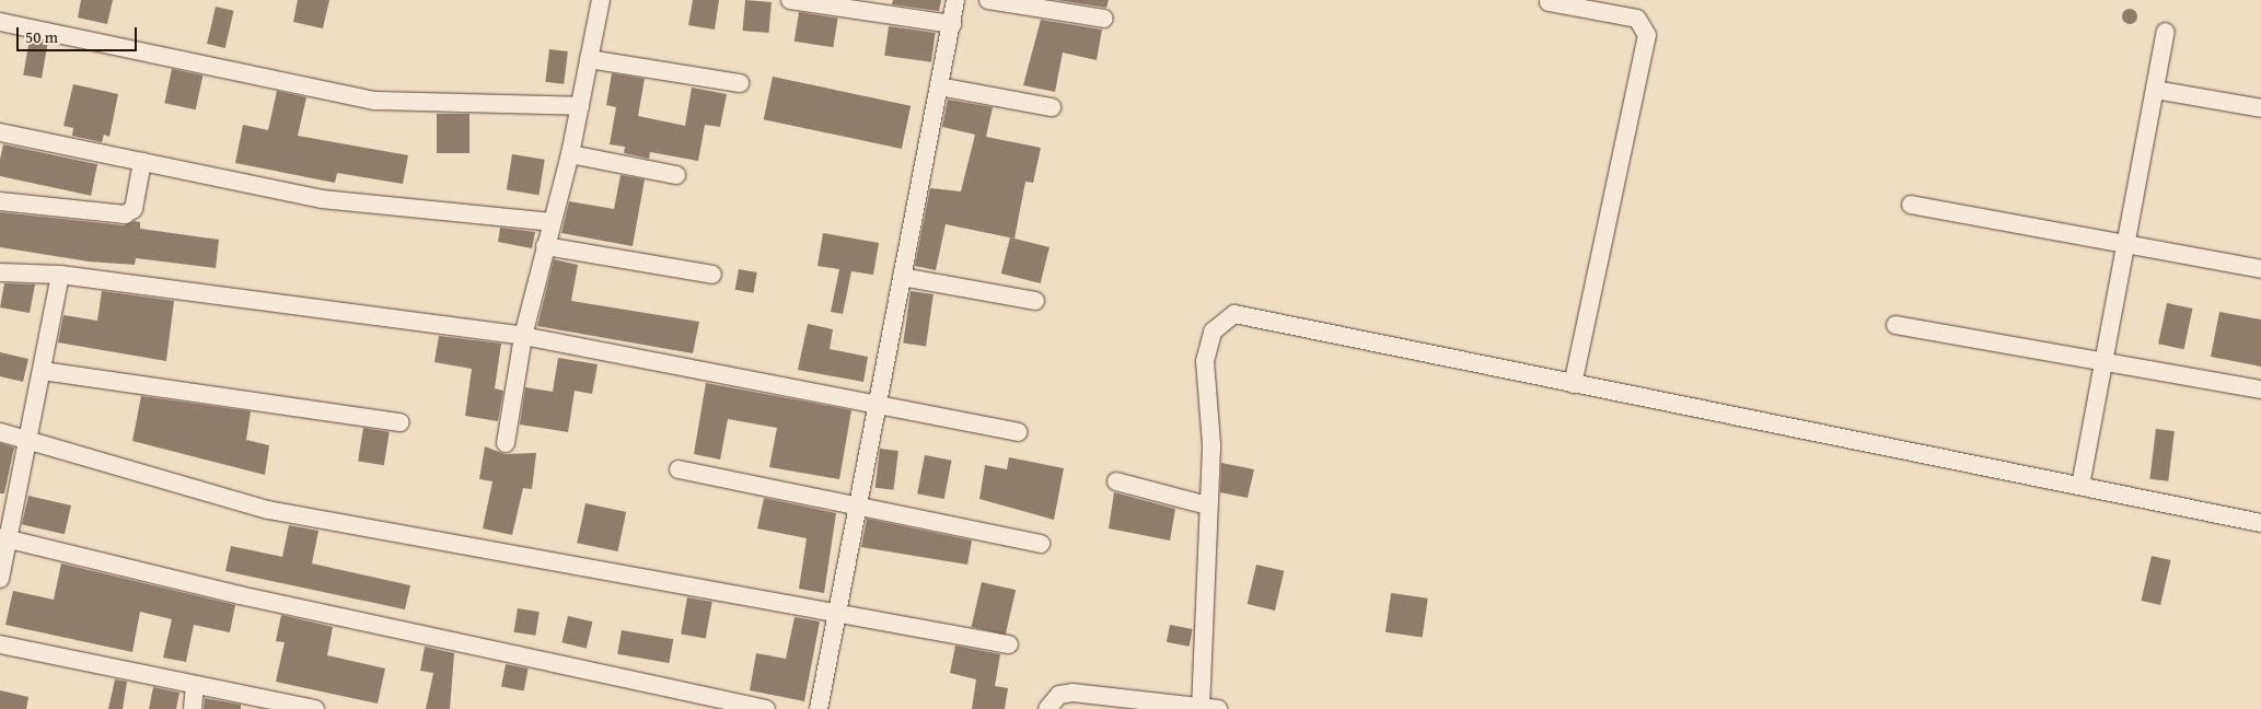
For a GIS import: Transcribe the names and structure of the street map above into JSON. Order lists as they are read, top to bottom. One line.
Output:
{"scale_bar":"50 m"}
